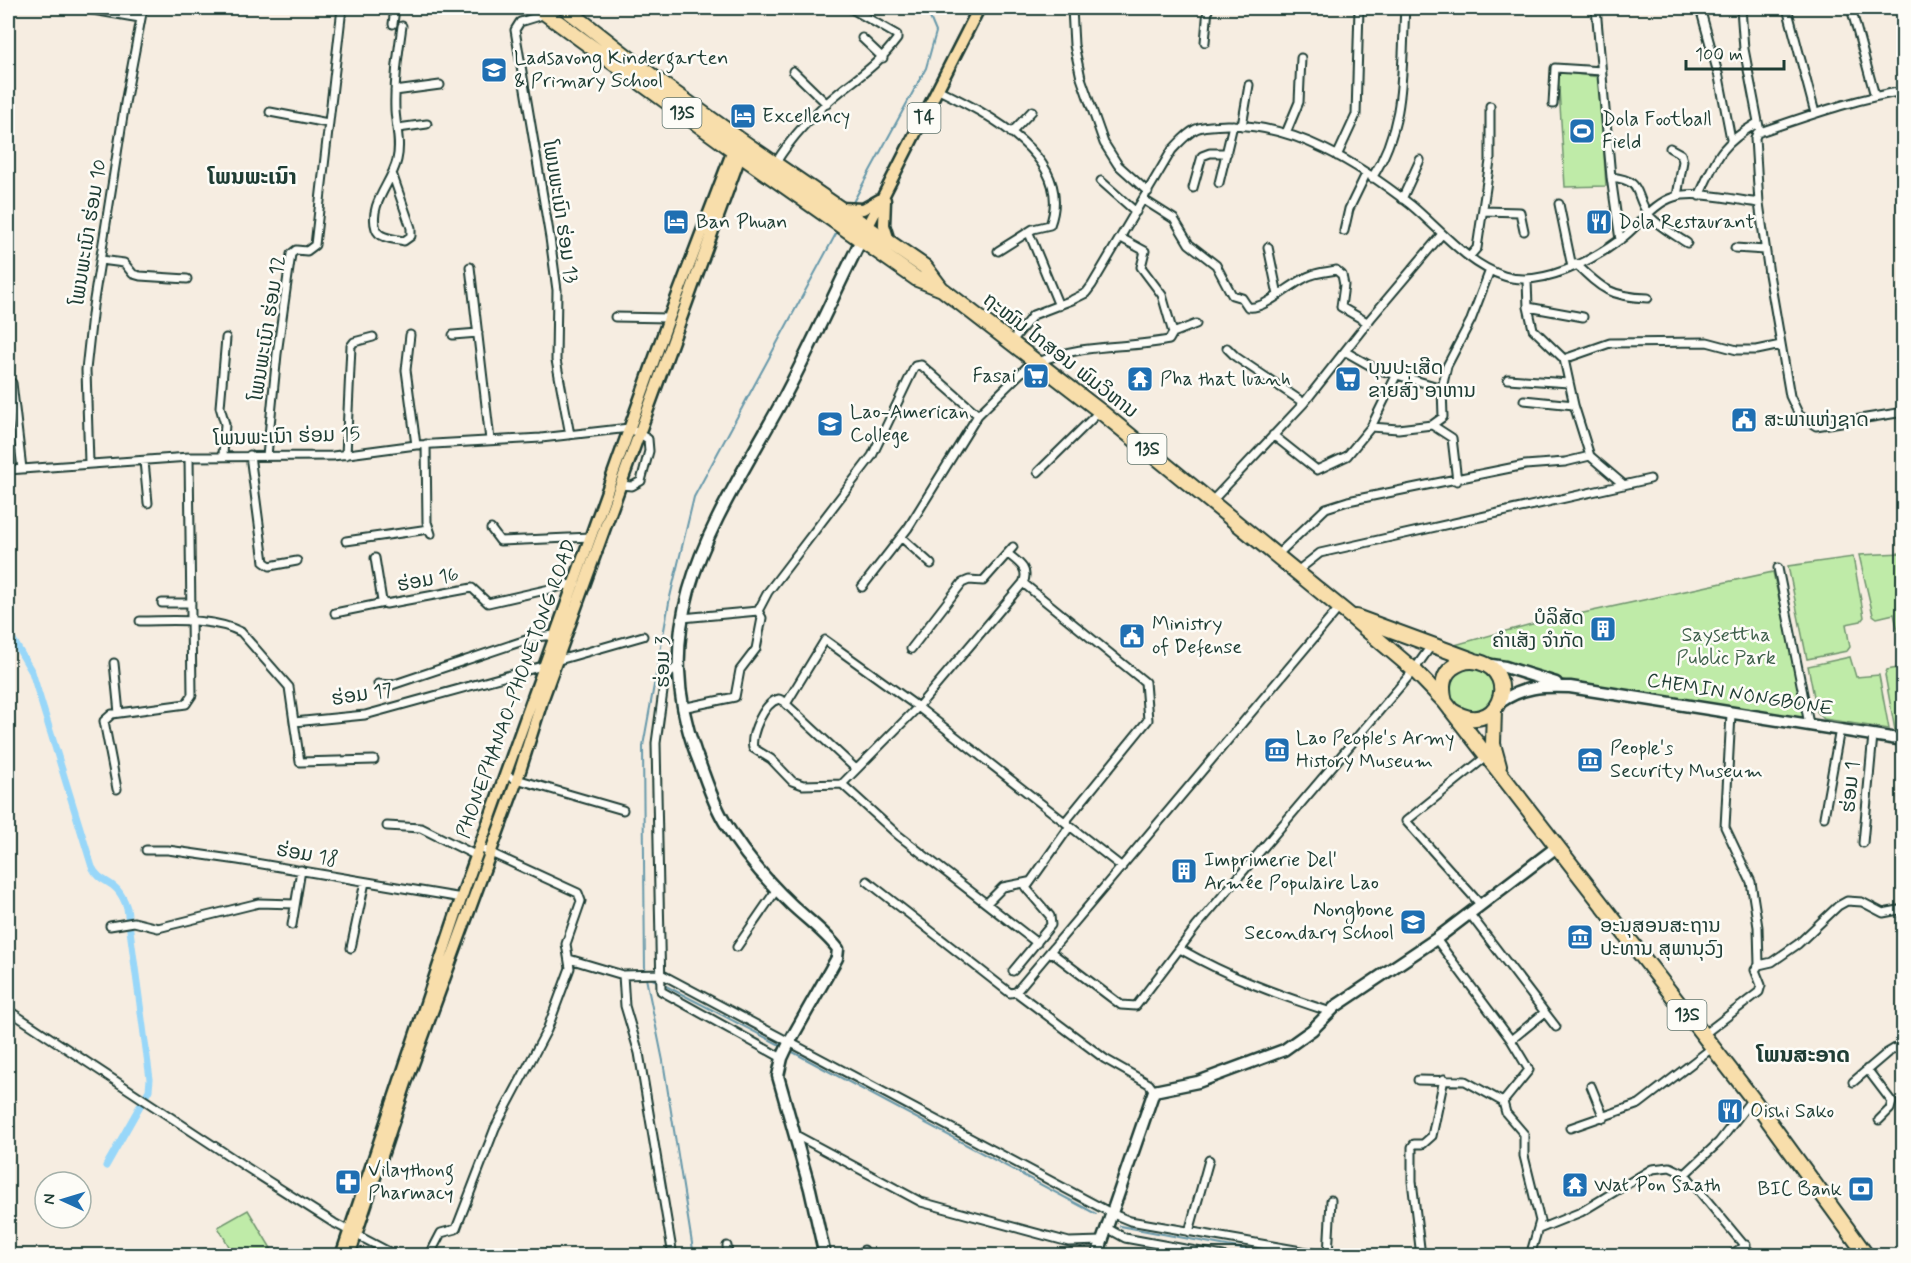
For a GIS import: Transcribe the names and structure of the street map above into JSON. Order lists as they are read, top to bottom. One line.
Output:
{"streets":{"highway":["13S","ຖະໜົນ ໄກສອນ ພົມວິຫານ"],"main road":["T4","PHONEPHANAO-PHONETONG ROAD"],"street":["ໂພນພະເນົາ ຮ່ອມ 13","ໂພນພະເນົາ ຮ່ອມ 10","ໂພນພະເນົາ ຮ່ອມ 12","ໂພນພະເນົາ ຮ່ອມ 15","ຮ່ອມ 16","ຮ່ອມ 3","ຮ່ອມ 17","CHEMIN NONGBONE","ຮ່ອມ 1","ຮ່ອມ 18"]},"crossings":[["13S","ຖະໜົນ ໄກສອນ ພົມວິຫານ"],["T4","ຖະໜົນ ໄກສອນ ພົມວິຫານ"],["T4","ຮ່ອມ 3"],["ໂພນພະເນົາ ຮ່ອມ 13","ຖະໜົນ ໄກສອນ ພົມວິຫານ"],["ໂພນພະເນົາ ຮ່ອມ 13","ໂພນພະເນົາ ຮ່ອມ 15"],["ໂພນພະເນົາ ຮ່ອມ 10","ໂພນພະເນົາ ຮ່ອມ 15"],["ໂພນພະເນົາ ຮ່ອມ 12","ໂພນພະເນົາ ຮ່ອມ 15"],["ຖະໜົນ ໄກສອນ ພົມວິຫານ","ຮ່ອມ 3"],["ຖະໜົນ ໄກສອນ ພົມວິຫານ","PHONEPHANAO-PHONETONG ROAD"],["ໂພນພະເນົາ ຮ່ອມ 15","PHONEPHANAO-PHONETONG ROAD"],["ຮ່ອມ 16","PHONEPHANAO-PHONETONG ROAD"],["PHONEPHANAO-PHONETONG ROAD","ຮ່ອມ 17"],["PHONEPHANAO-PHONETONG ROAD","ຮ່ອມ 18"],["CHEMIN NONGBONE","ຮ່ອມ 1"]],"districts":["ໂພນພະເນົາ","ໂພນສະອາດ"],"parks":["Saysettha Public Park"],"places":{"school or university":["Ladsavong Kindergarten & Primary School","Lao-American College","Nongbone Secondary School"],"hotel":["Excellency","Ban Phuan"],"sports":["Dola Football Field"],"restaurant":["Dola Restaurant","Oishi Sako"],"supermarket":["Fasai","ບຸນປະເສີດ ຂາຍສົ່ງ ອາຫານ"],"temple":["Pha that luanh","Wat Pon Saath"],"public building":["ສະພາແຫ່ງຊາດ","Ministry of Defense"],"building":["ບໍລິສັດ ຄຳເສັງ ຈຳກັດ","Imprimerie Del' Armée Populaire Lao"],"museum":["Lao People's Army History Museum","People's Security Museum","ອະນຸສອນສະຖານ ປະທານ ສຸພານຸວົງ"],"pharmacy":["Vilaythong Pharmacy"],"bank":["BIC Bank"]},"scale_bar":"100 m","north":"left"}
